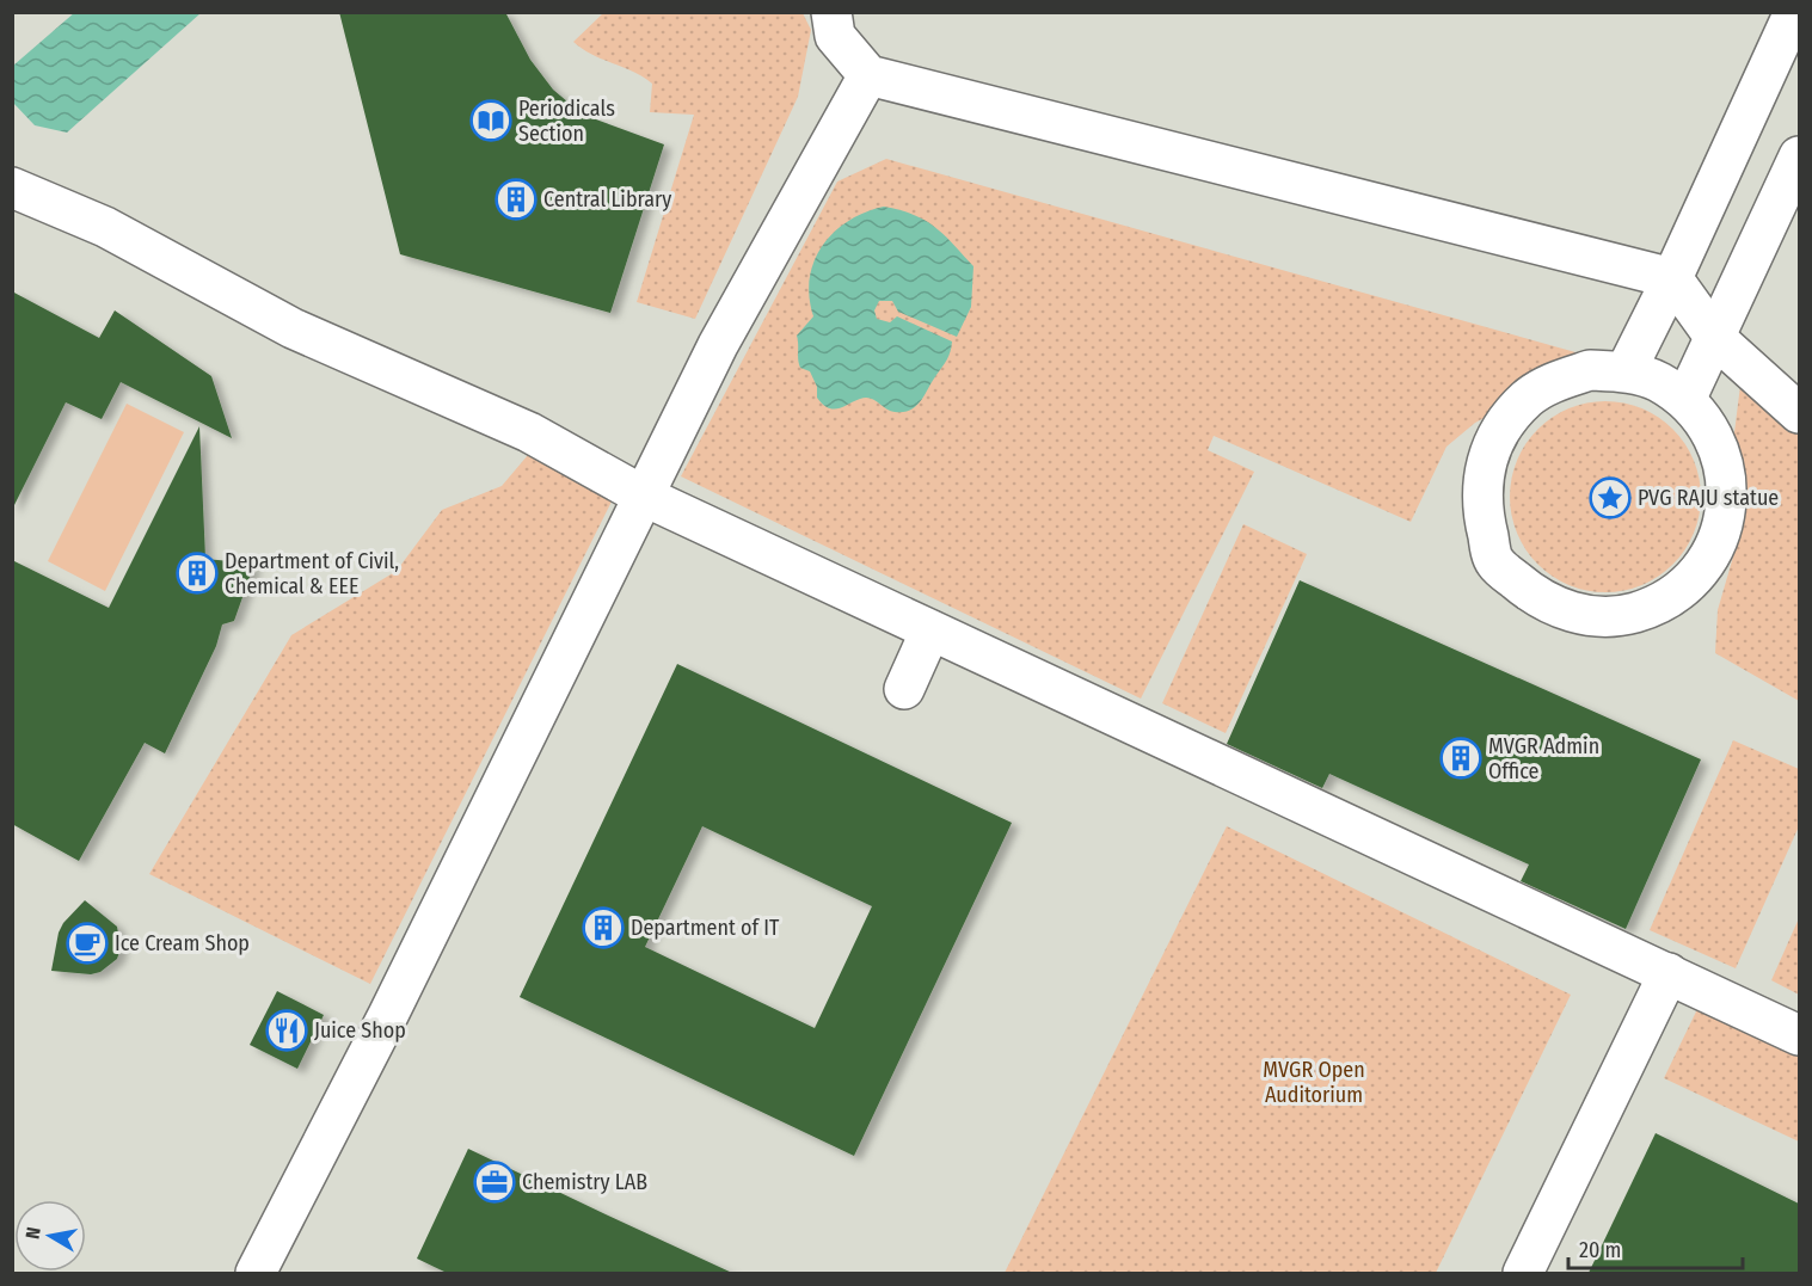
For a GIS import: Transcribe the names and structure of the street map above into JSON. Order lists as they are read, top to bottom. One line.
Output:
{"parks":["MVGR Open Auditorium"],"places":{"library":["Periodicals Section"],"building":["Central Library","Department of Civil, Chemical & EEE","MVGR Admin Office","Department of IT"],"place":["PVG RAJU statue"],"cafe":["Ice Cream Shop"],"restaurant":["Juice Shop"],"office":["Chemistry LAB"]},"scale_bar":"20 m","north":"left"}
